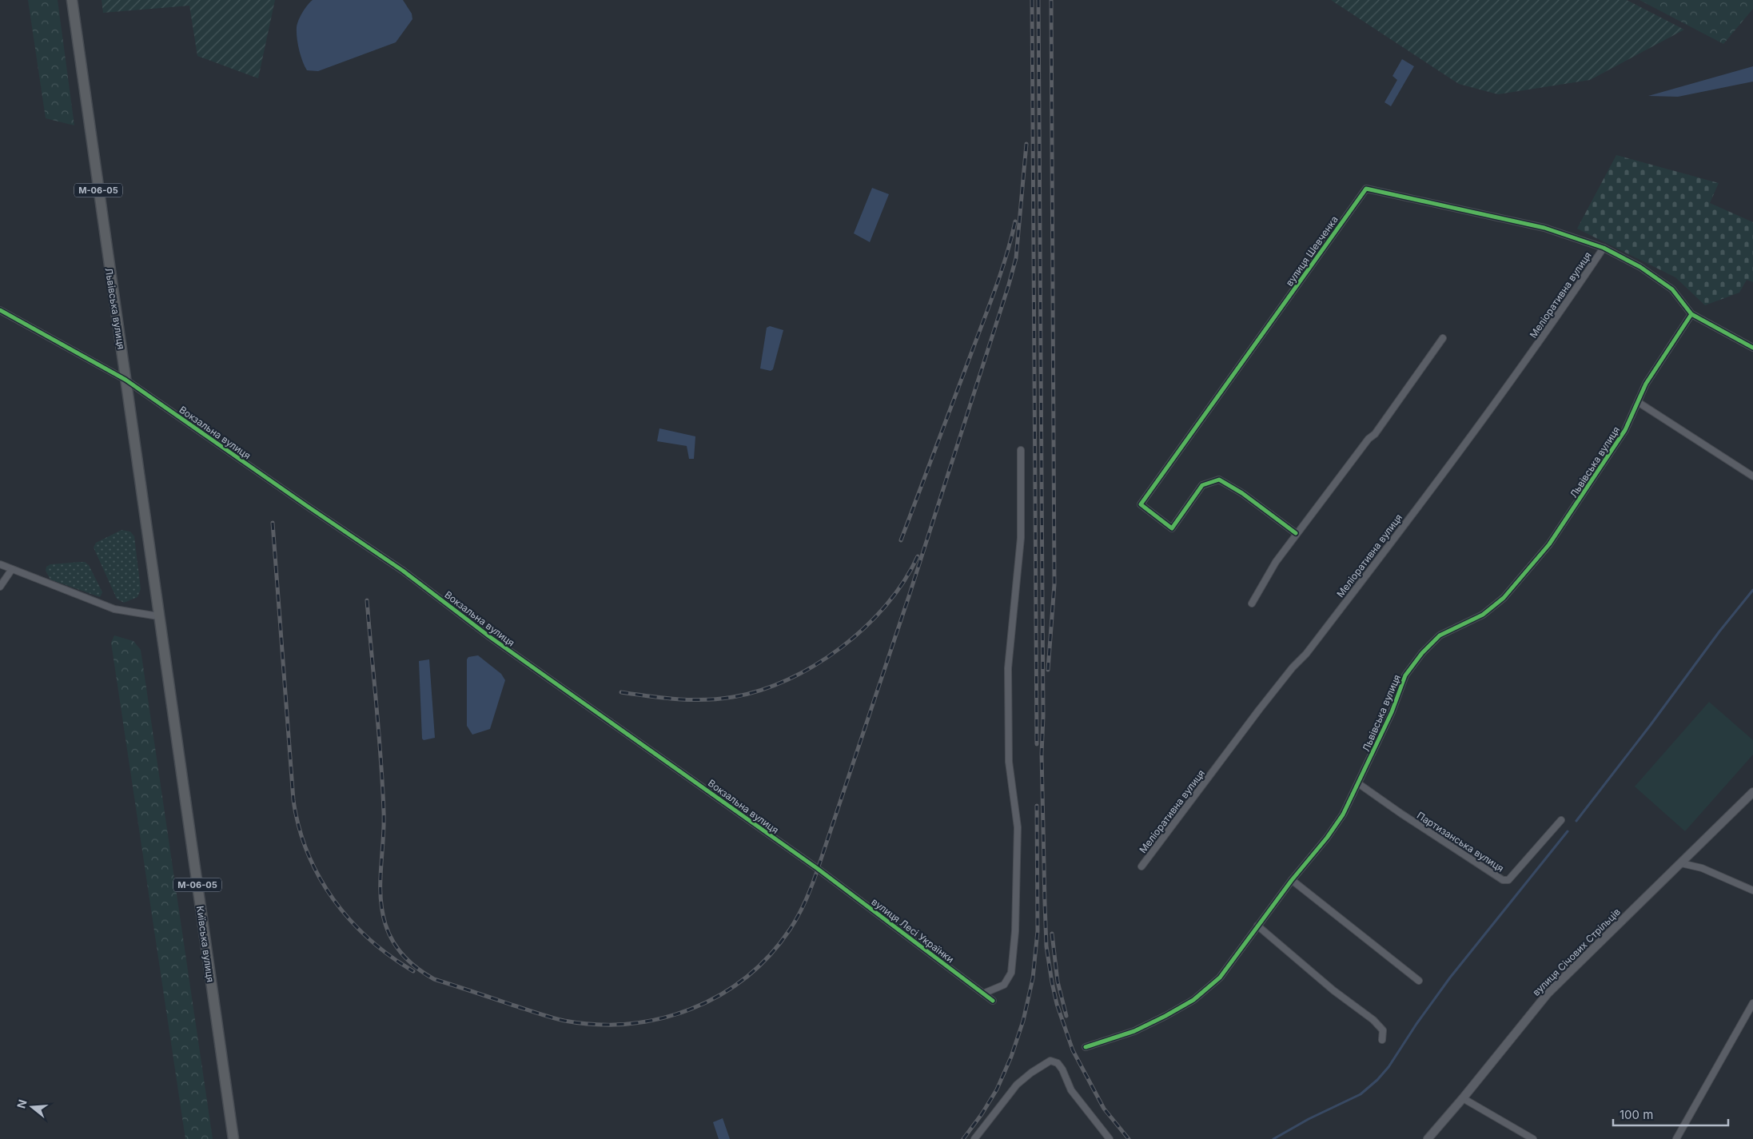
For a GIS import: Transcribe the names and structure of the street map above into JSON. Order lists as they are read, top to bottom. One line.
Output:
{"streets":{"highway":["М-06-05","Львівська вулиця","Київська вулиця"],"street":["вулиця Шевченка","Меліоративна вулиця","Вокзальна вулиця","Партизанська вулиця","вулиця Лесі Українки","вулиця Січових Стрільців"]},"crossings":[["вулиця Шевченка","Меліоративна вулиця"],["вулиця Шевченка","Львівська вулиця"],["Львівська вулиця","Вокзальна вулиця"],["Львівська вулиця","Партизанська вулиця"],["Львівська вулиця","Київська вулиця"],["Вокзальна вулиця","вулиця Лесі Українки"]],"scale_bar":"100 m","north":"left"}
